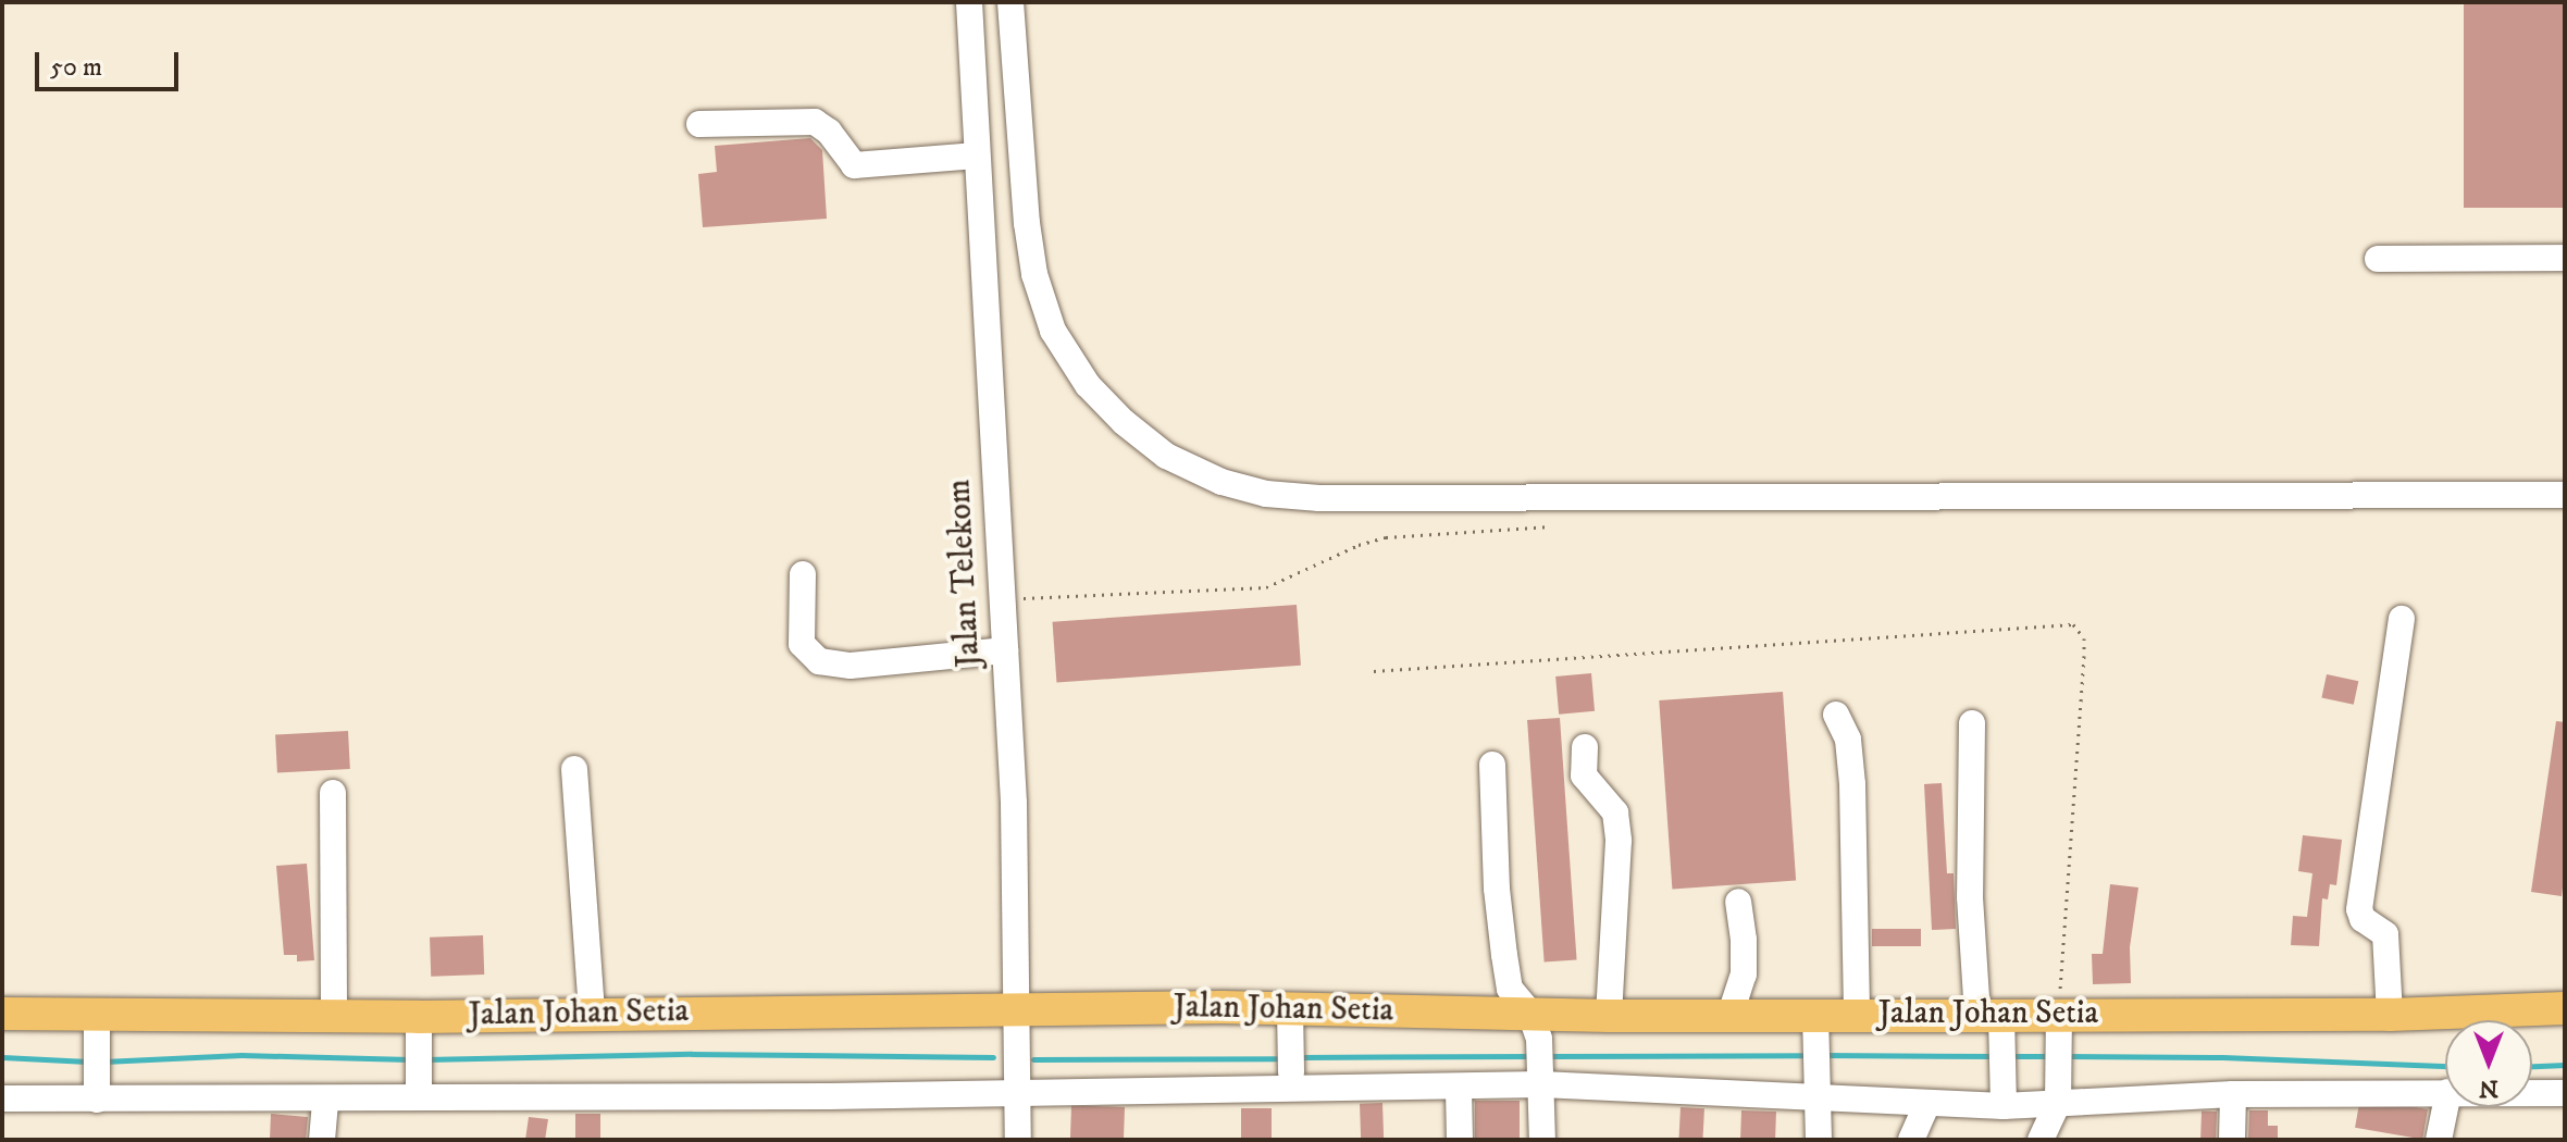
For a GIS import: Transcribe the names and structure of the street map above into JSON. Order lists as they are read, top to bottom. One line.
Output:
{"streets":{"main road":["Jalan Johan Setia"],"street":["Jalan Telekom"]},"crossings":[["Jalan Telekom","Jalan Johan Setia"]],"scale_bar":"50 m","north":"bottom"}
